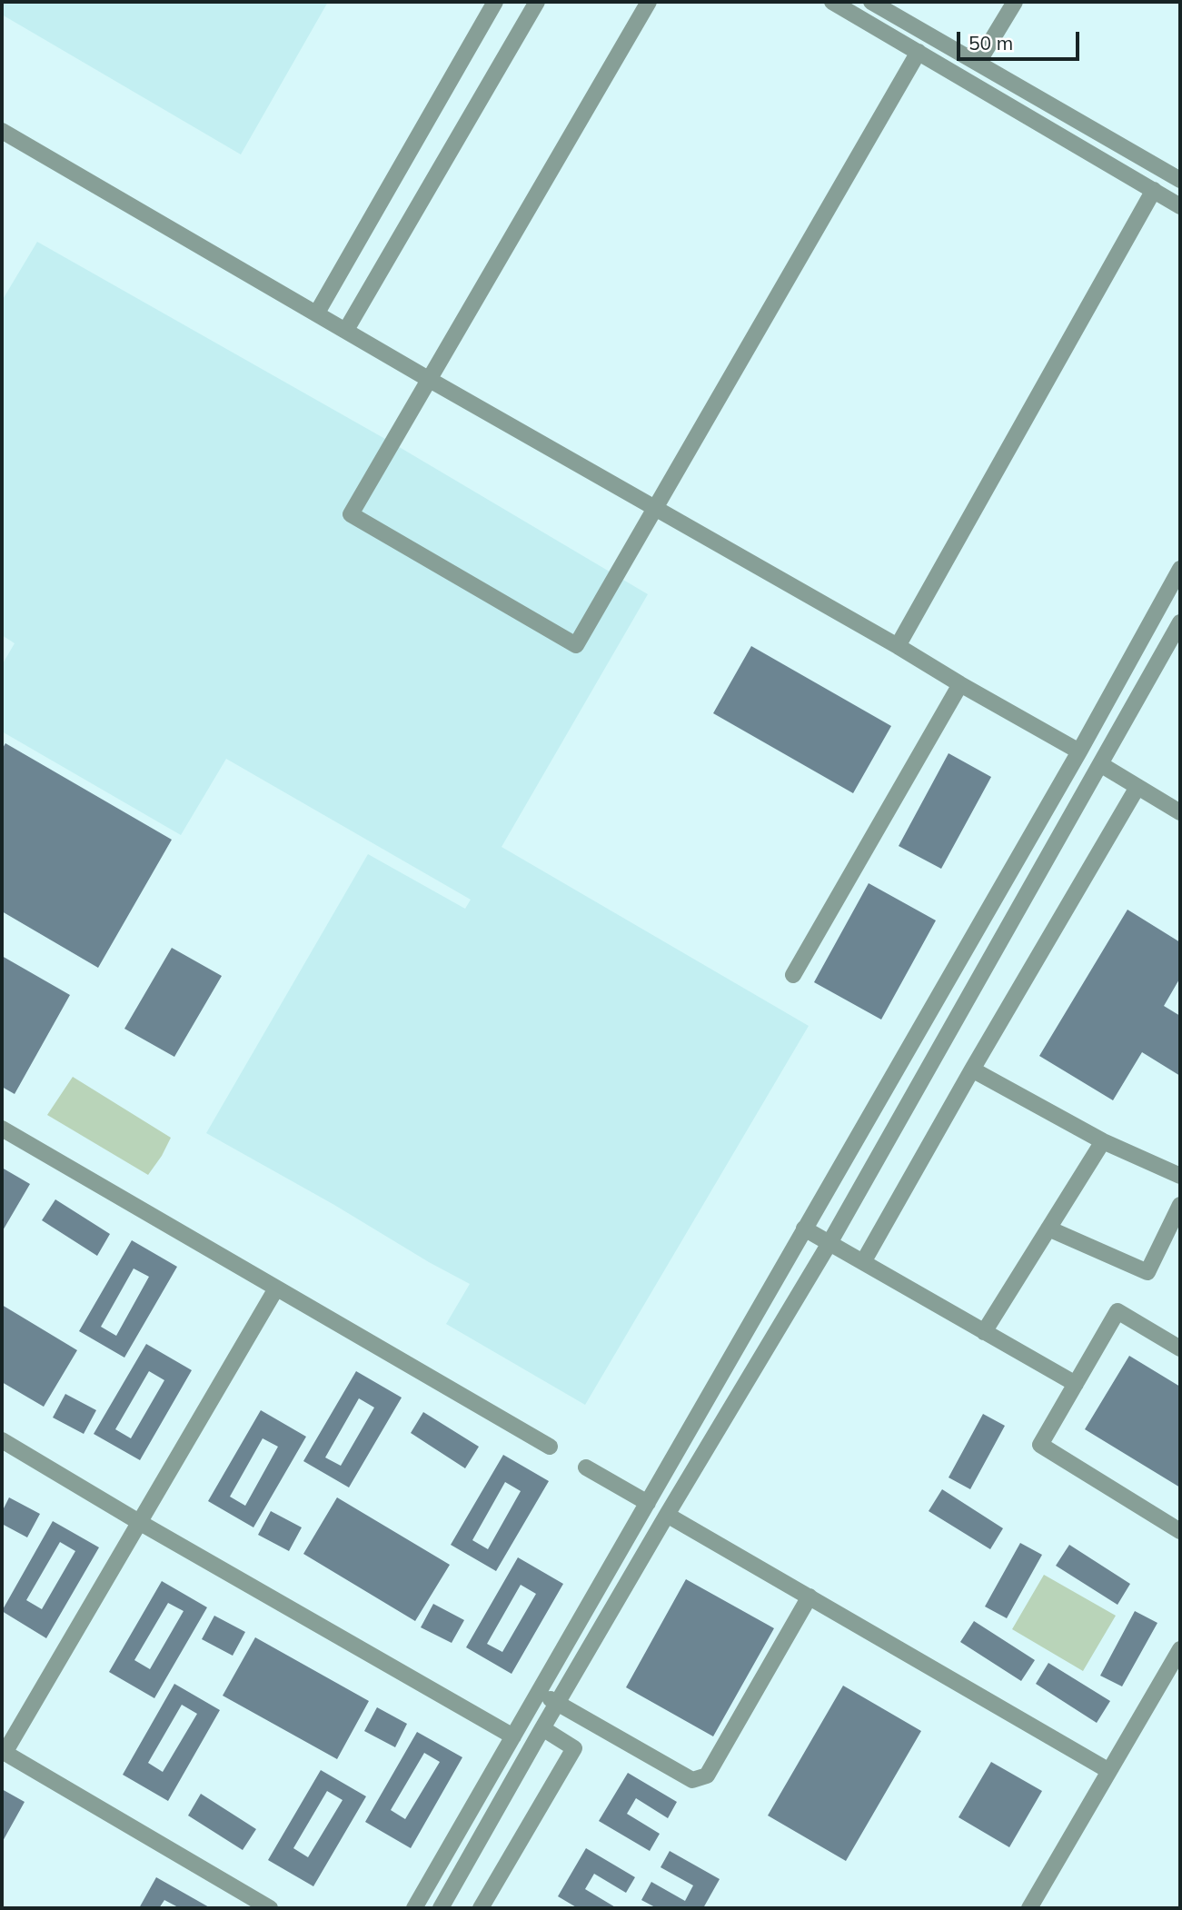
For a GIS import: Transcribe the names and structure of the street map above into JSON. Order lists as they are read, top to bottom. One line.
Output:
{"scale_bar":"50 m"}
